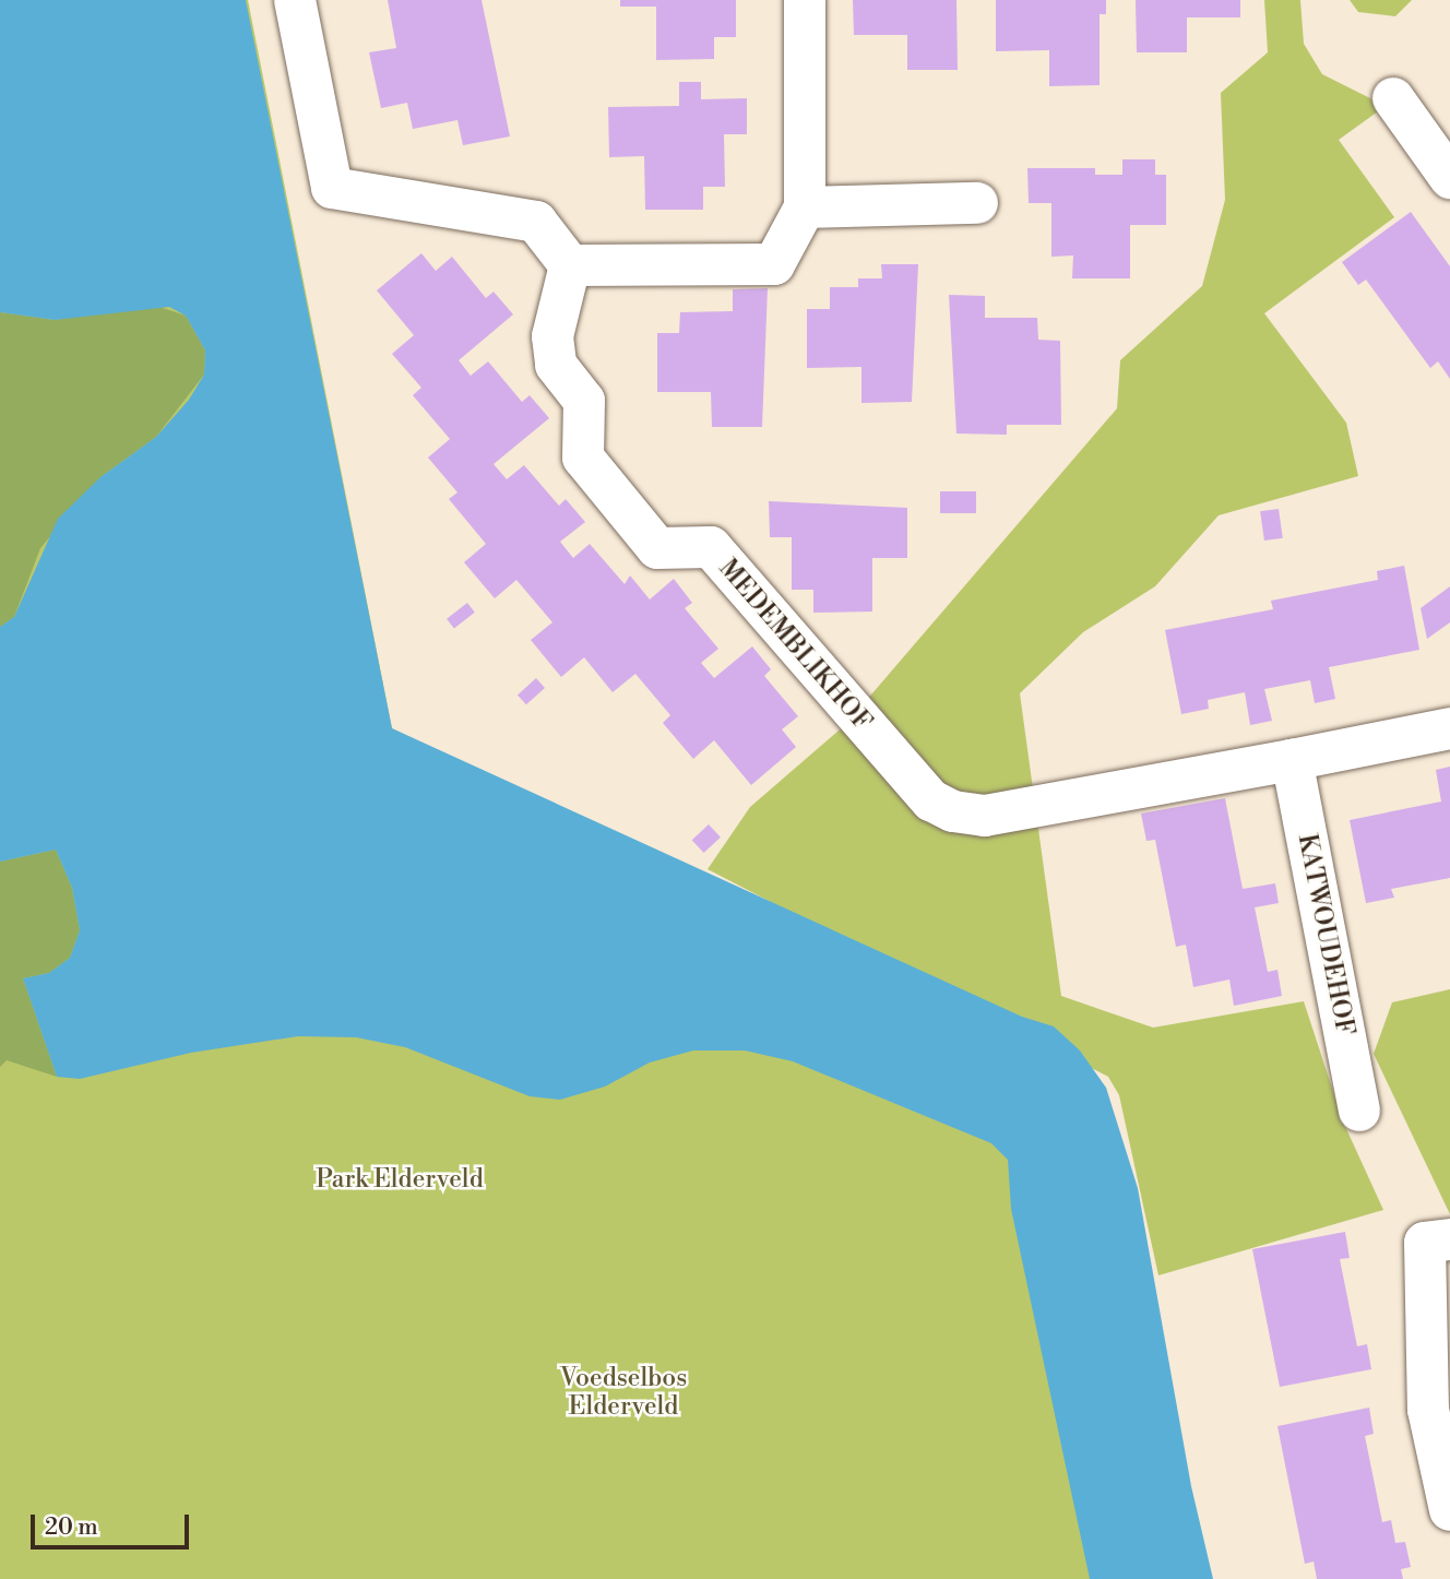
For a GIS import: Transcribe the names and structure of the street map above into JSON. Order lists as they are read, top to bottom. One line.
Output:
{"streets":{"street":["MEDEMBLIKHOF","KATWOUDEHOF"]},"crossings":[["MEDEMBLIKHOF","KATWOUDEHOF"]],"parks":["Park Elderveld","Voedselbos Elderveld"],"scale_bar":"20 m"}
